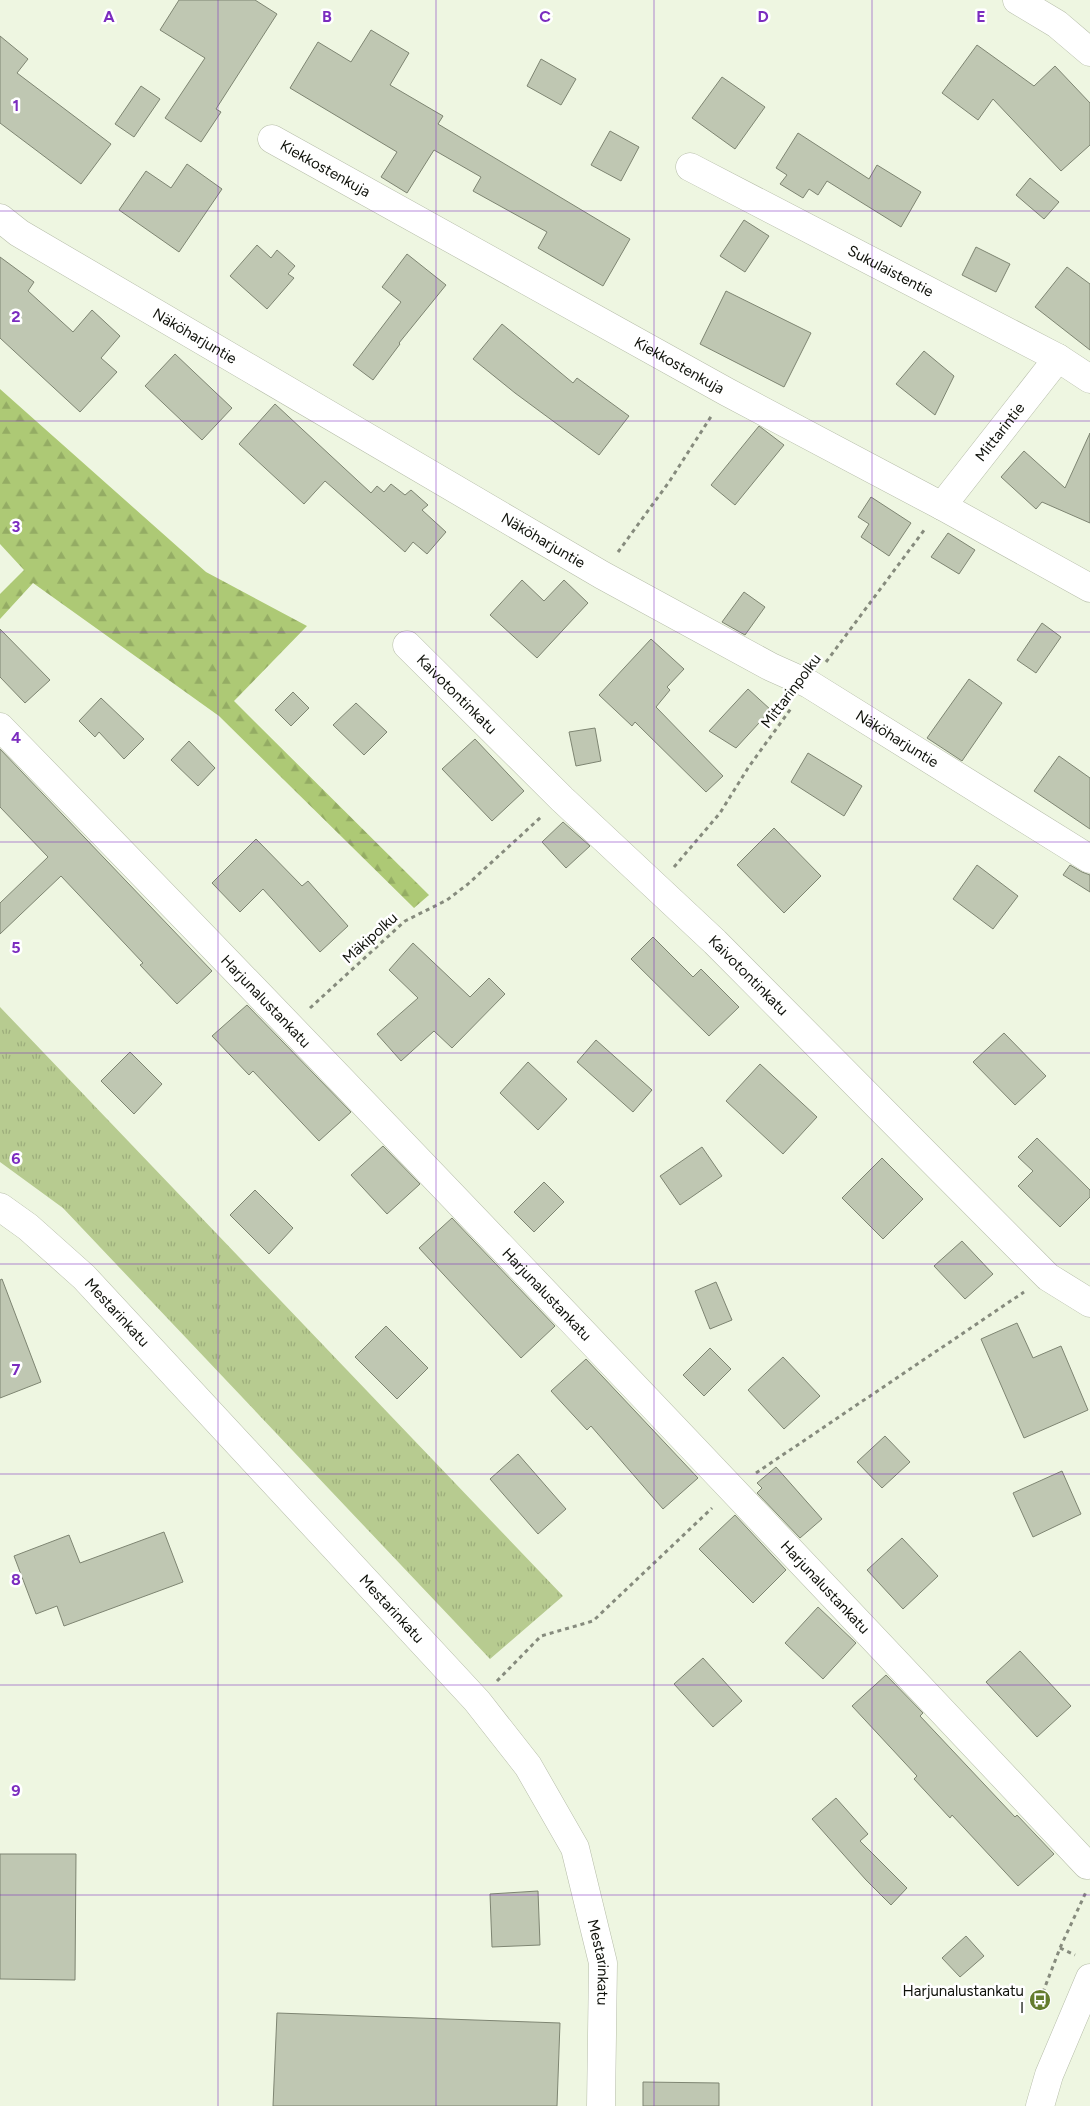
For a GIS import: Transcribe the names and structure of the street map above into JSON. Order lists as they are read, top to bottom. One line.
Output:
{"streets":{"street":["Kiekkostenkuja","Sukulaistentie","Näköharjuntie","Mittarintie","Kaivotontinkatu","Harjunalustankatu","Mestarinkatu"],"path":["Mittarinpolku","Mäkipolku"]},"crossings":[["Kiekkostenkuja","Mittarintie"],["Kiekkostenkuja","Mittarinpolku"],["Sukulaistentie","Mittarintie"],["Näköharjuntie","Mittarinpolku"],["Mittarintie","Mittarinpolku"],["Mittarinpolku","Kaivotontinkatu"],["Kaivotontinkatu","Mäkipolku"],["Mäkipolku","Harjunalustankatu"]],"places":{"bus stop":["Harjunalustankatu I"]},"grid":{"columns":["A","B","C","D","E"],"rows":["1","2","3","4","5","6","7","8","9"]}}
